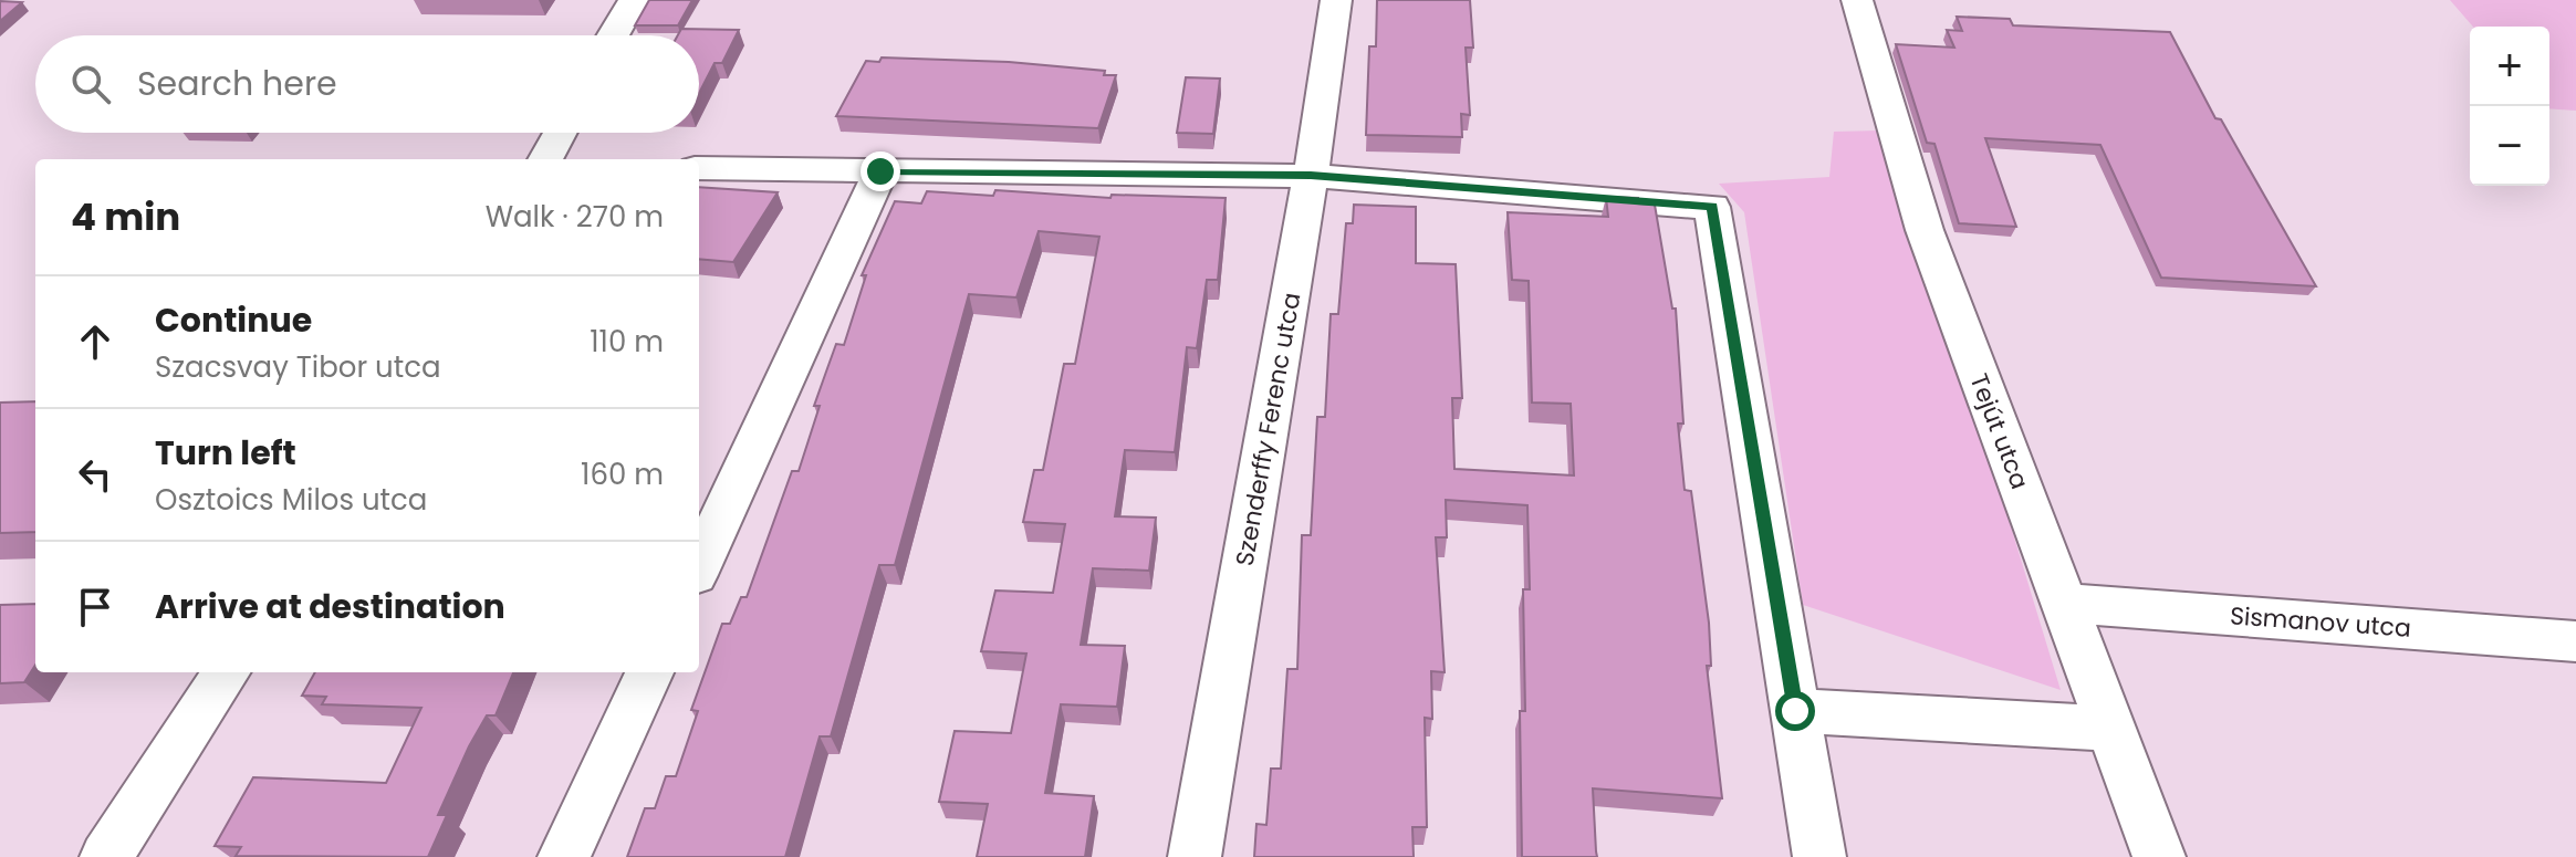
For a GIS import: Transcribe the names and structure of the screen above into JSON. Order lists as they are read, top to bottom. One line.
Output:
{"streets":{"street":["Szenderffy Ferenc utca","Tejút utca","Sismanov utca"]},"crossings":[["Tejút utca","Sismanov utca"]],"page":{"map_buttons":["+","−"],"search":"Search here","heading":["4 min","Walk · 270 m"],"list":[["Continue","Szacsvay Tibor utca","110 m"],["Turn left","Osztoics Milos utca","160 m"],"Arrive at destination"]}}
